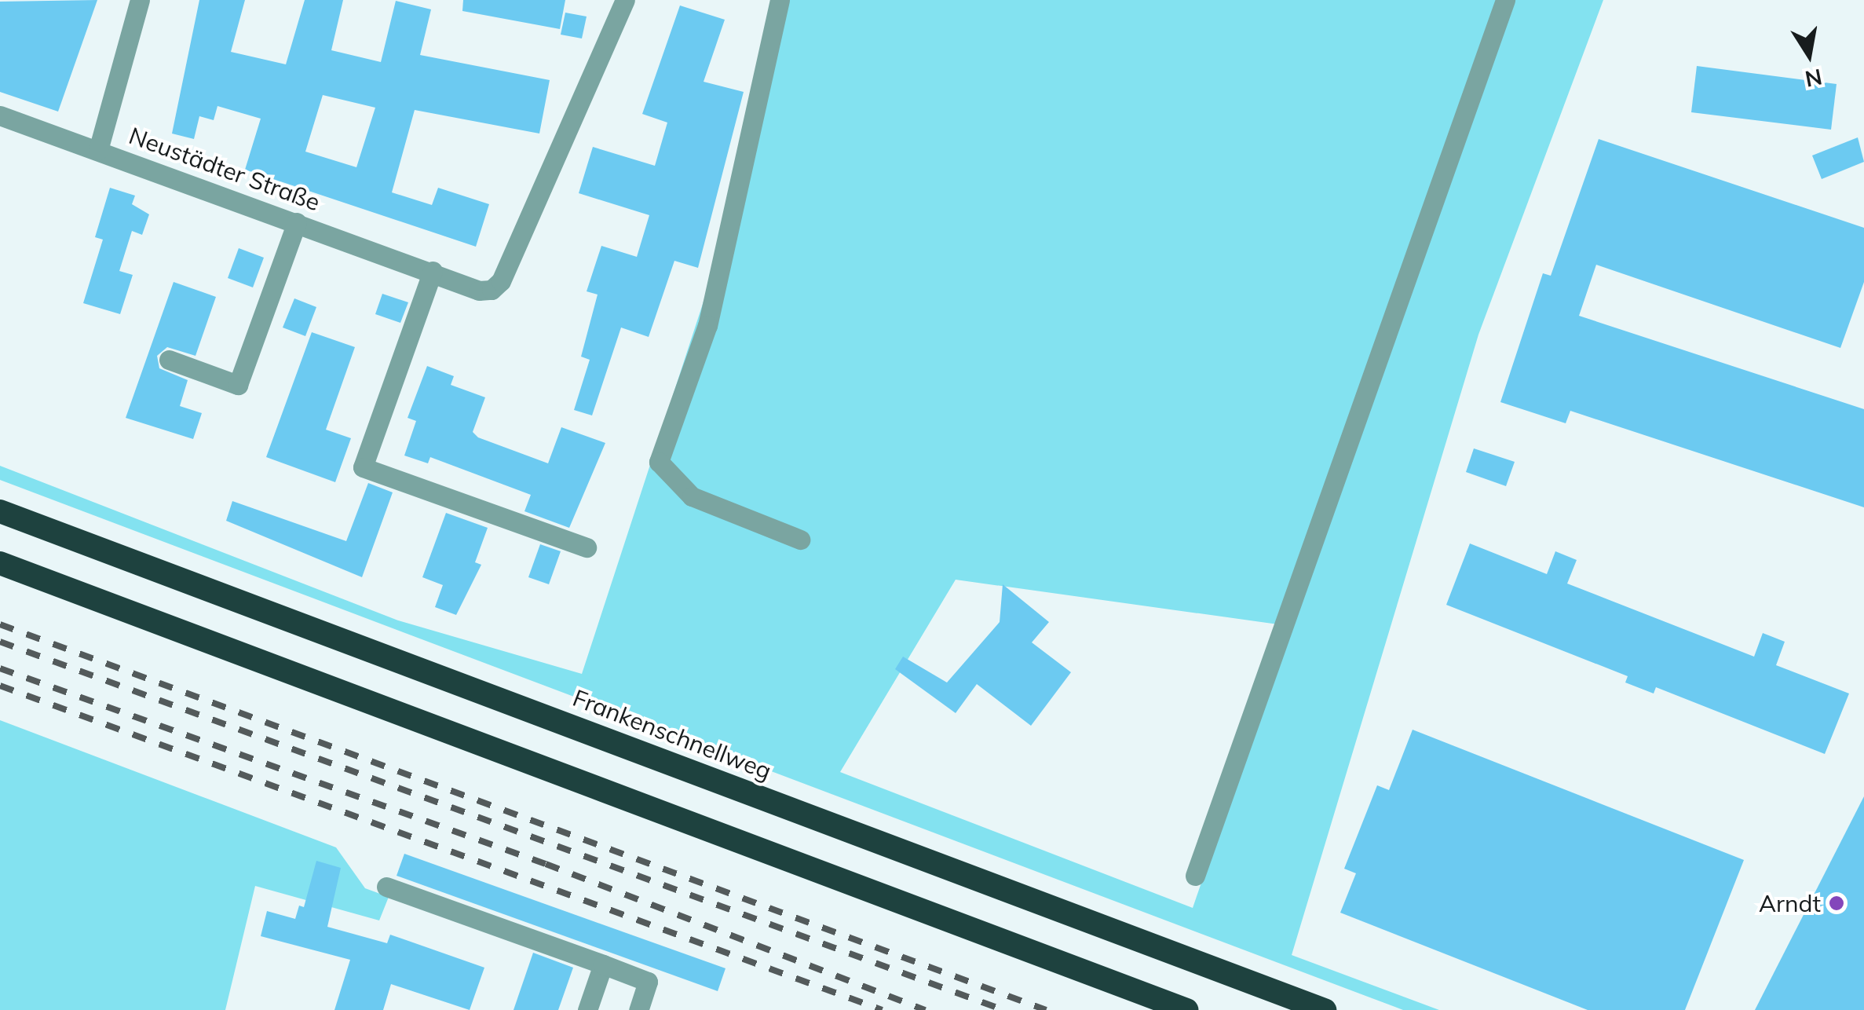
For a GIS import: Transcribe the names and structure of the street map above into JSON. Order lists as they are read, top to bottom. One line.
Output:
{"streets":{"highway":["Frankenschnellweg"],"street":["Neustädter Straße"]},"places":["Arndt"],"north":"bottom"}
